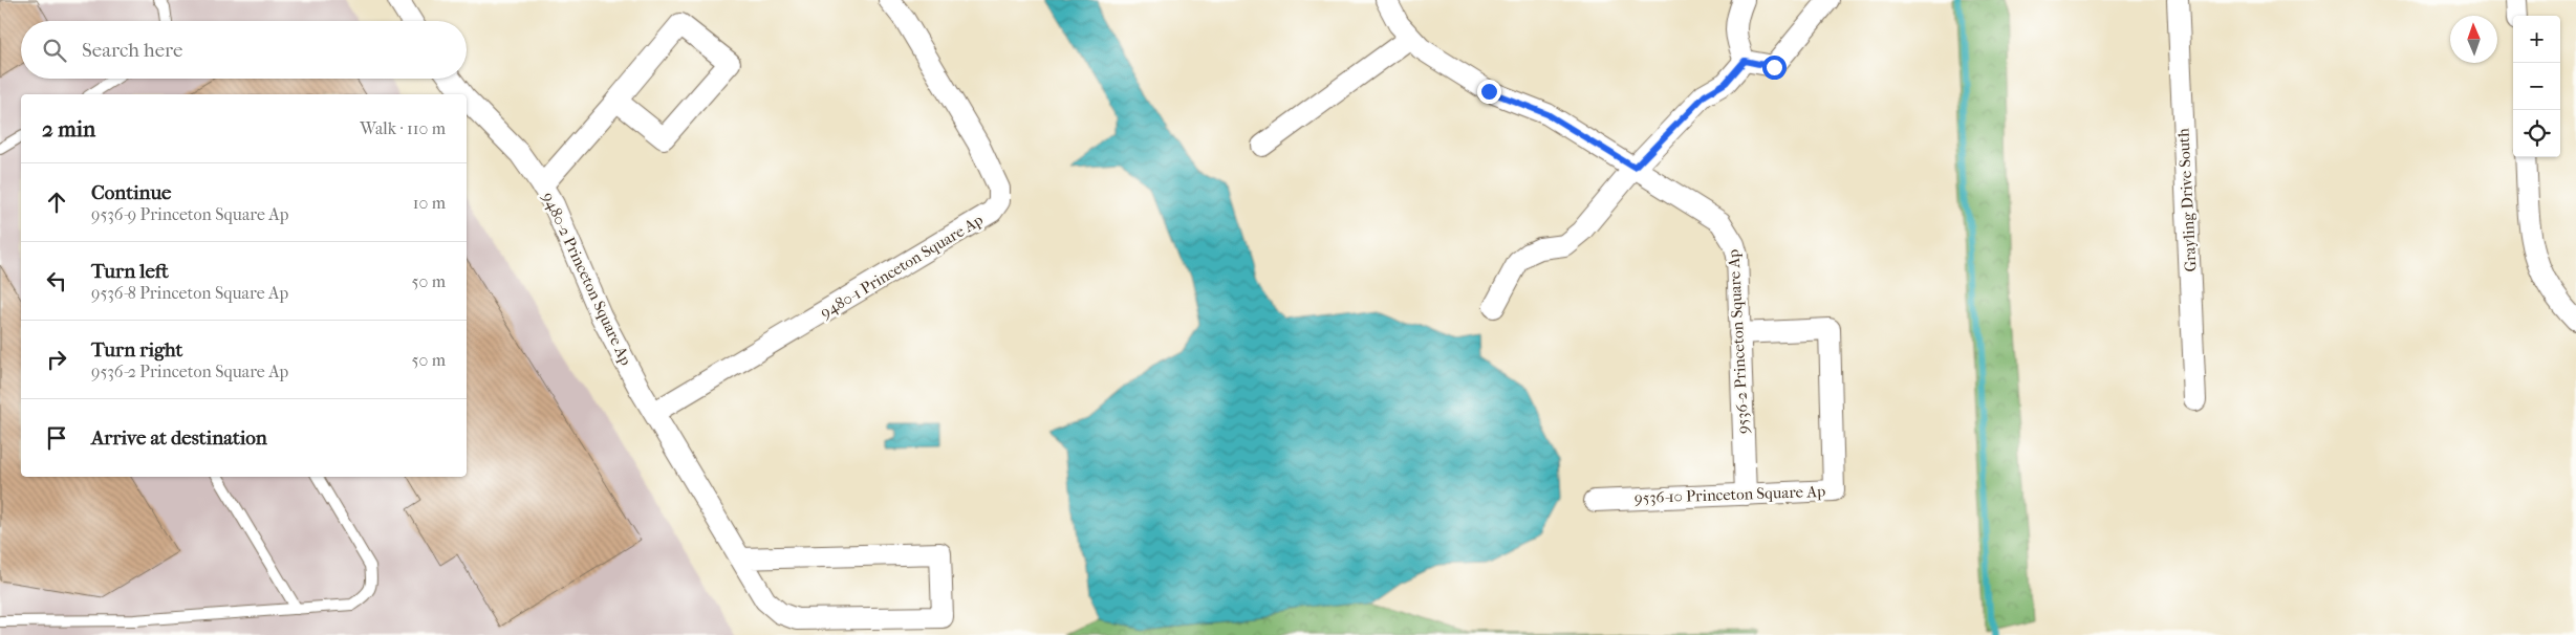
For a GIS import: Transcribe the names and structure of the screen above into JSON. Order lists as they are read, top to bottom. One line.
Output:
{"streets":{"street":["Grayling Drive South","9480-1 Princeton Square Ap","9480-2 Princeton Square Ap","9536-2 Princeton Square Ap","9536-10 Princeton Square Ap"]},"crossings":[["9480-1 Princeton Square Ap","9480-2 Princeton Square Ap"],["9536-2 Princeton Square Ap","9536-10 Princeton Square Ap"]],"north":"top","page":{"map_buttons":["+","−"],"search":"Search here","heading":["2 min","Walk · 110 m"],"list":[["Continue","9536-9 Princeton Square Ap","10 m"],["Turn left","9536-8 Princeton Square Ap","50 m"],["Turn right","9536-2 Princeton Square Ap","50 m"],"Arrive at destination"]}}
